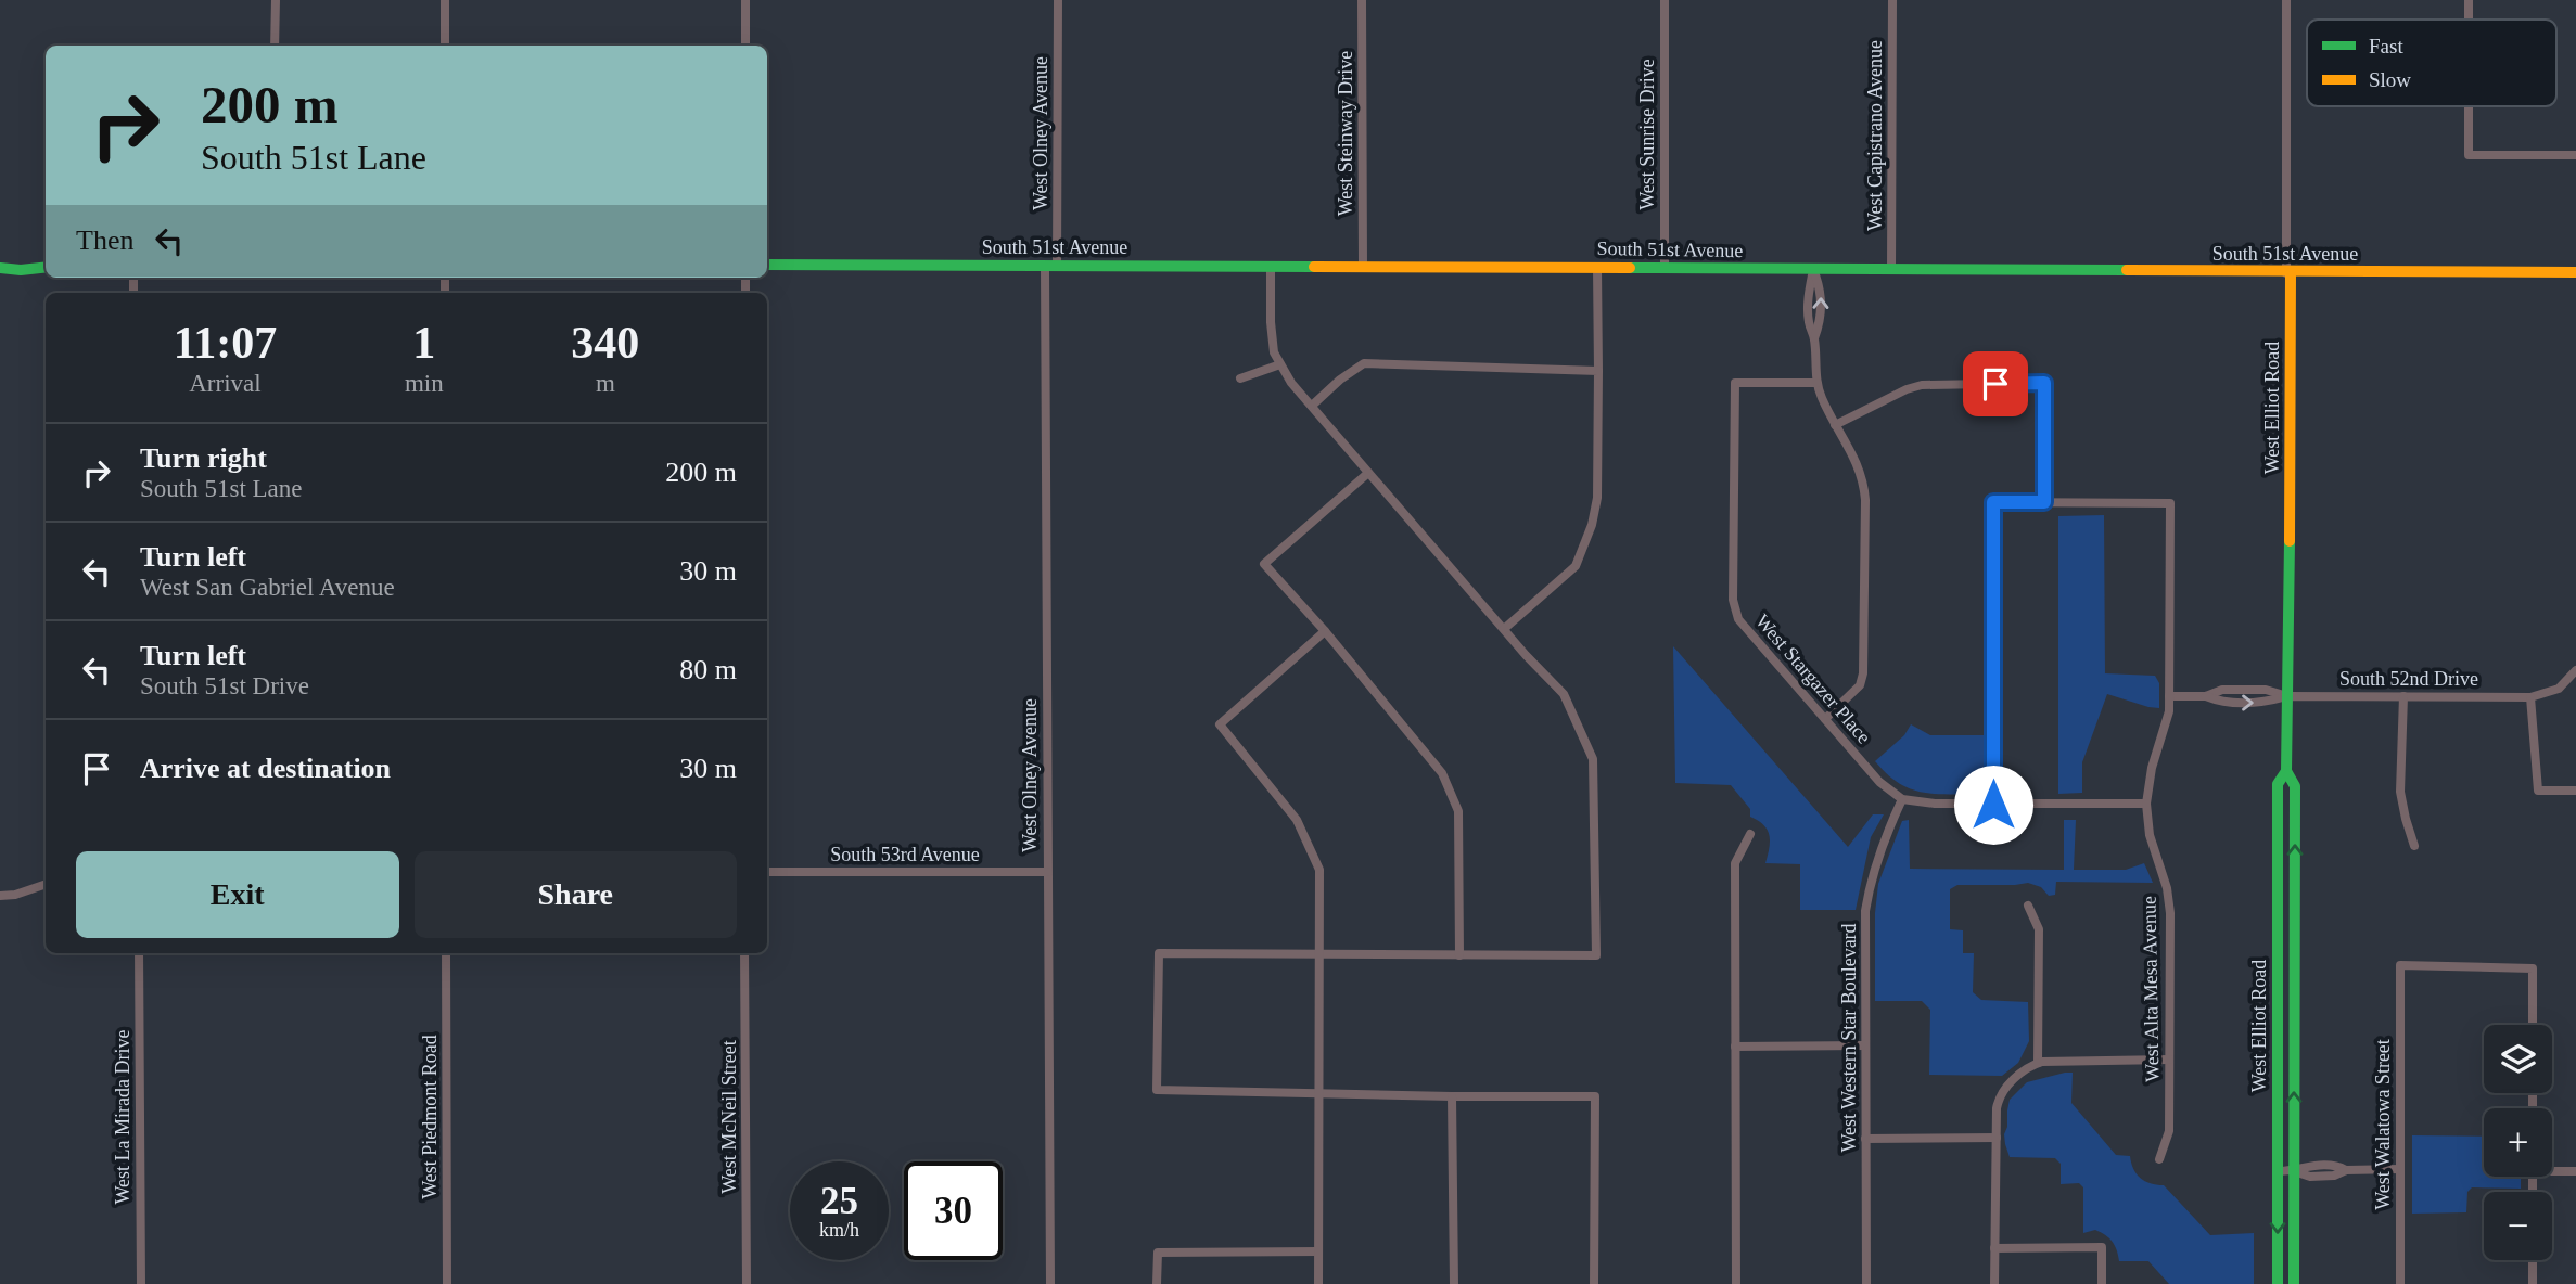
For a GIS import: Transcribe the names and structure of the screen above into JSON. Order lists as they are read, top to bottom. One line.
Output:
{"streets":{"main road":["South 51st Avenue","West Elliot Road"],"street":["West Olney Avenue","West Steinway Drive","West Sunrise Drive","West Capistrano Avenue","West Stargazer Place","South 52nd Drive","South 53rd Avenue","West Alta Mesa Avenue","West Western Star Boulevard","West La Mirada Drive","West Piedmont Road","West McNeil Street","West Walatowa Street"]},"crossings":[["West Olney Avenue","South 51st Avenue"],["West Olney Avenue","South 53rd Avenue"],["West Steinway Drive","South 51st Avenue"],["West Sunrise Drive","South 51st Avenue"],["West Capistrano Avenue","South 51st Avenue"],["South 51st Avenue","West Elliot Road"],["West Elliot Road","South 52nd Drive"],["West Stargazer Place","West Western Star Boulevard"],["South 52nd Drive","West Alta Mesa Avenue"]],"legend":["Fast","Slow"],"page":{"turn":["200 m","South 51st Lane"],"then":"Then","eta":["11:07","Arrival","1","min","340","m"],"list":[{"name":"Turn right","note":"South 51st Lane","value":"200 m"},{"name":"Turn left","note":"West San Gabriel Avenue","value":"30 m"},{"name":"Turn left","note":"South 51st Drive","value":"80 m"},{"name":"Arrive at destination","value":"30 m"}],"buttons":["Exit","Share"],"map_buttons":["+","−"],"speed":"25 km/h","limit":"30"}}
